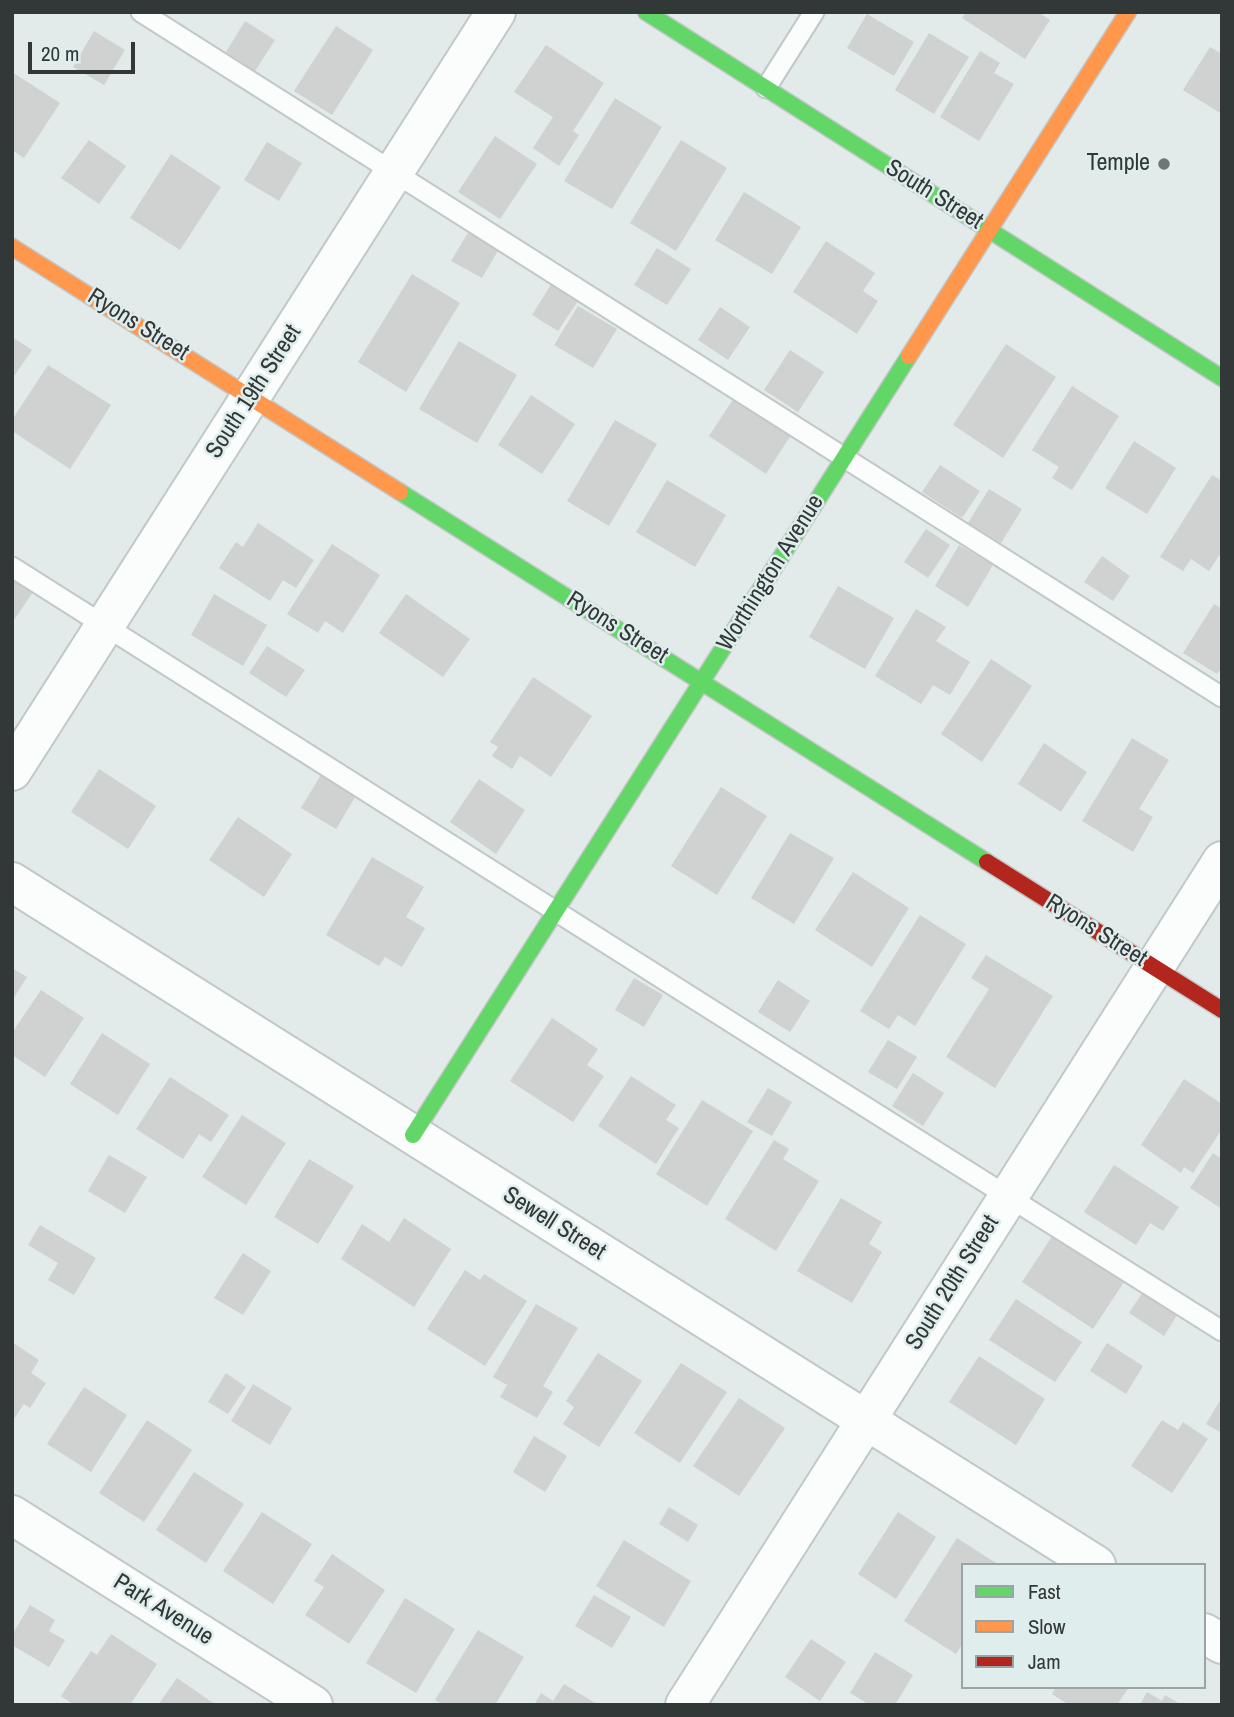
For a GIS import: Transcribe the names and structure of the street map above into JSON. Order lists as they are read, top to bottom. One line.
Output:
{"streets":{"street":["South Street","Ryons Street","South 19th Street","Worthington Avenue","Sewell Street","South 20th Street","Park Avenue"]},"crossings":[["South Street","Worthington Avenue"],["Ryons Street","South 19th Street"],["Ryons Street","Worthington Avenue"],["Ryons Street","South 20th Street"],["Worthington Avenue","Sewell Street"],["Sewell Street","South 20th Street"]],"places":["Temple"],"legend":["Fast","Slow","Jam"],"scale_bar":"20 m"}
